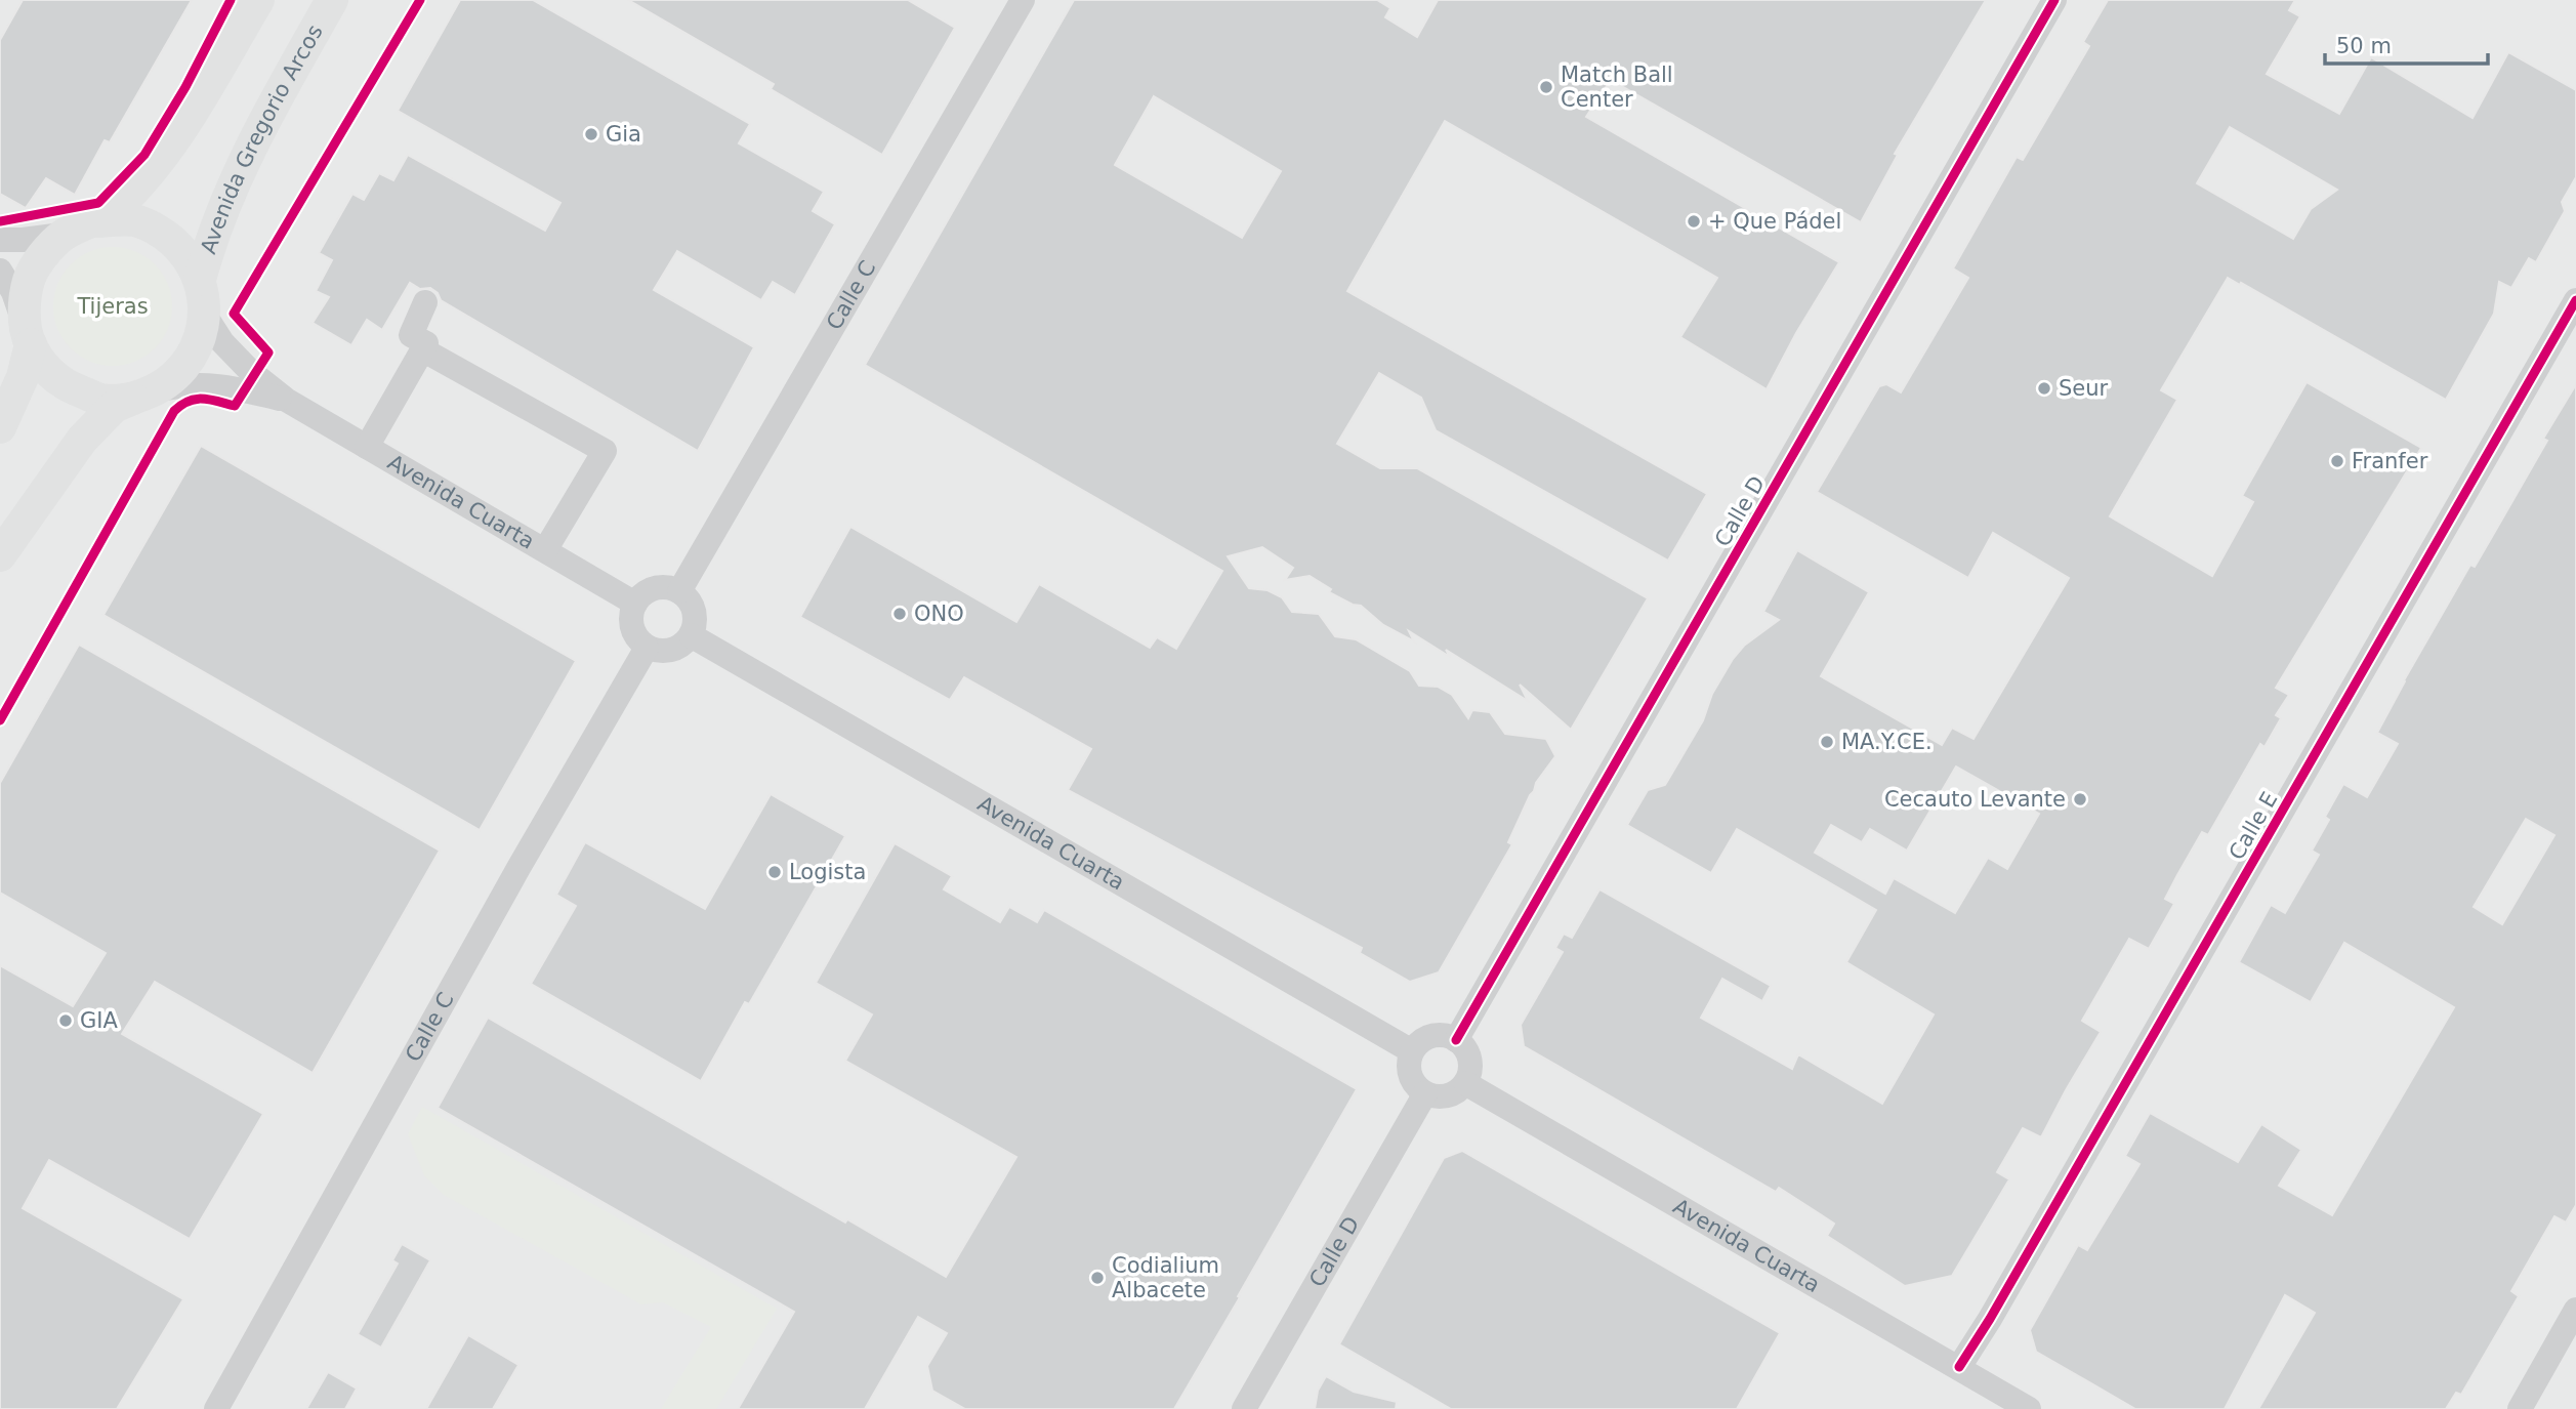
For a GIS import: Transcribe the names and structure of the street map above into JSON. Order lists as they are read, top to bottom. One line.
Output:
{"streets":{"main road":["Avenida Gregorio Arcos"],"street":["Calle C","Avenida Cuarta","Calle D","Calle E"]},"crossings":[["Calle C","Avenida Cuarta"],["Avenida Cuarta","Calle D"],["Avenida Cuarta","Calle E"]],"parks":["Tijeras"],"places":["Match Ball Center","Gia","+ Que Pádel","Seur","Franfer","ONO","MA.Y.CE.","Cecauto Levante","Logista","GIA","Codialium Albacete"],"scale_bar":"50 m"}
